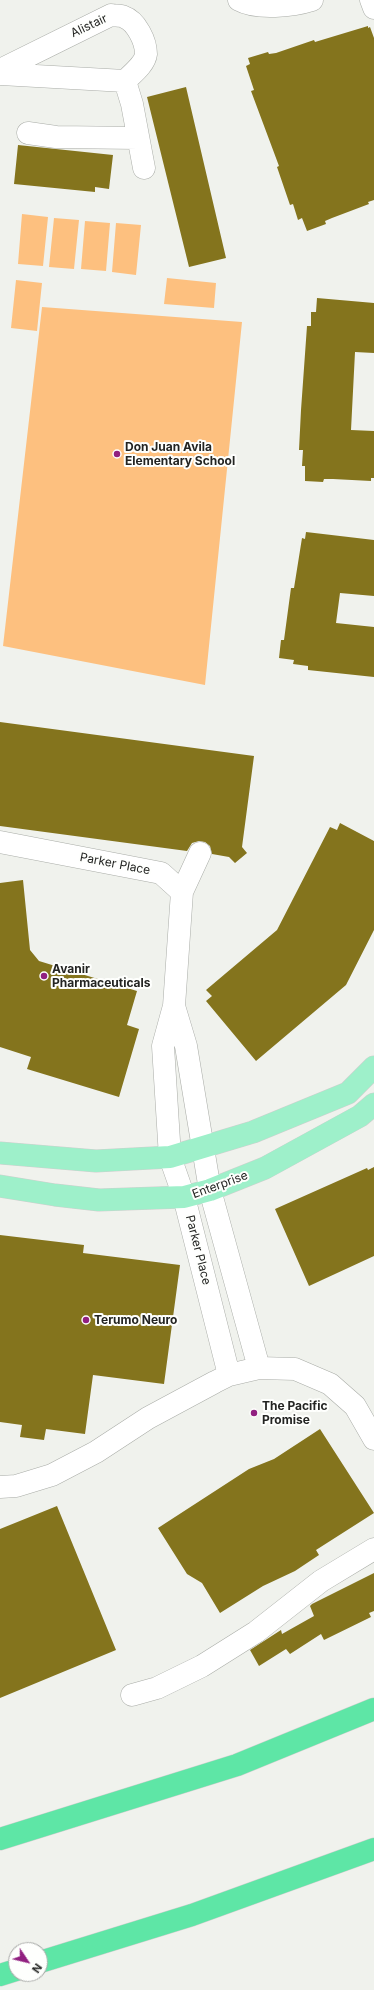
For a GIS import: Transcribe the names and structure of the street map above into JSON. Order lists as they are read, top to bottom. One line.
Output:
{"streets":{"main road":["Enterprise"],"street":["Alistair","Parker Place"]},"crossings":[["Parker Place","Enterprise"]],"places":["Don Juan Avila Elementary School","Avanir Pharmaceuticals","Terumo Neuro","The Pacific Promise"],"north":"bottom right"}
